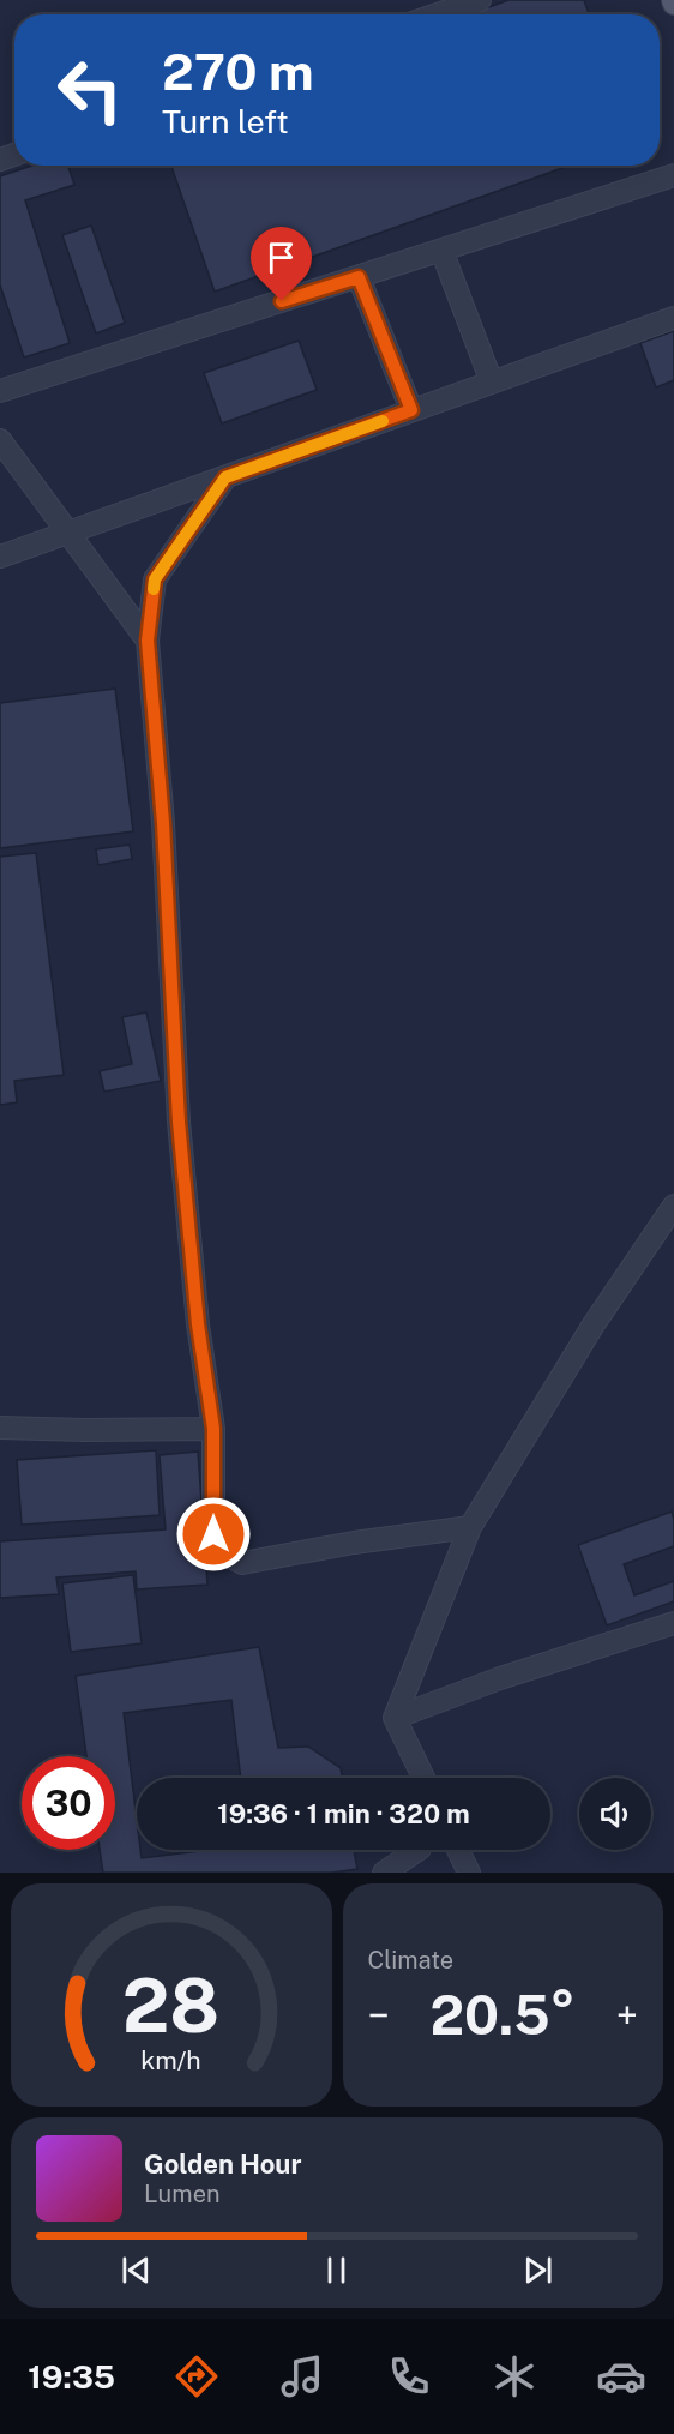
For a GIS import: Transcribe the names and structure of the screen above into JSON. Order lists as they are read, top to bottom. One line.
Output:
{"page":{"turn":["270 m","Turn left"],"limit":"30","trip":"19:36 · 1 min · 320 m","tile":"Climate","heat":["−","20.5°","+"],"song":["Golden Hour","Lumen"],"tabs":"19:35","gauge":["28","km/h"]}}
